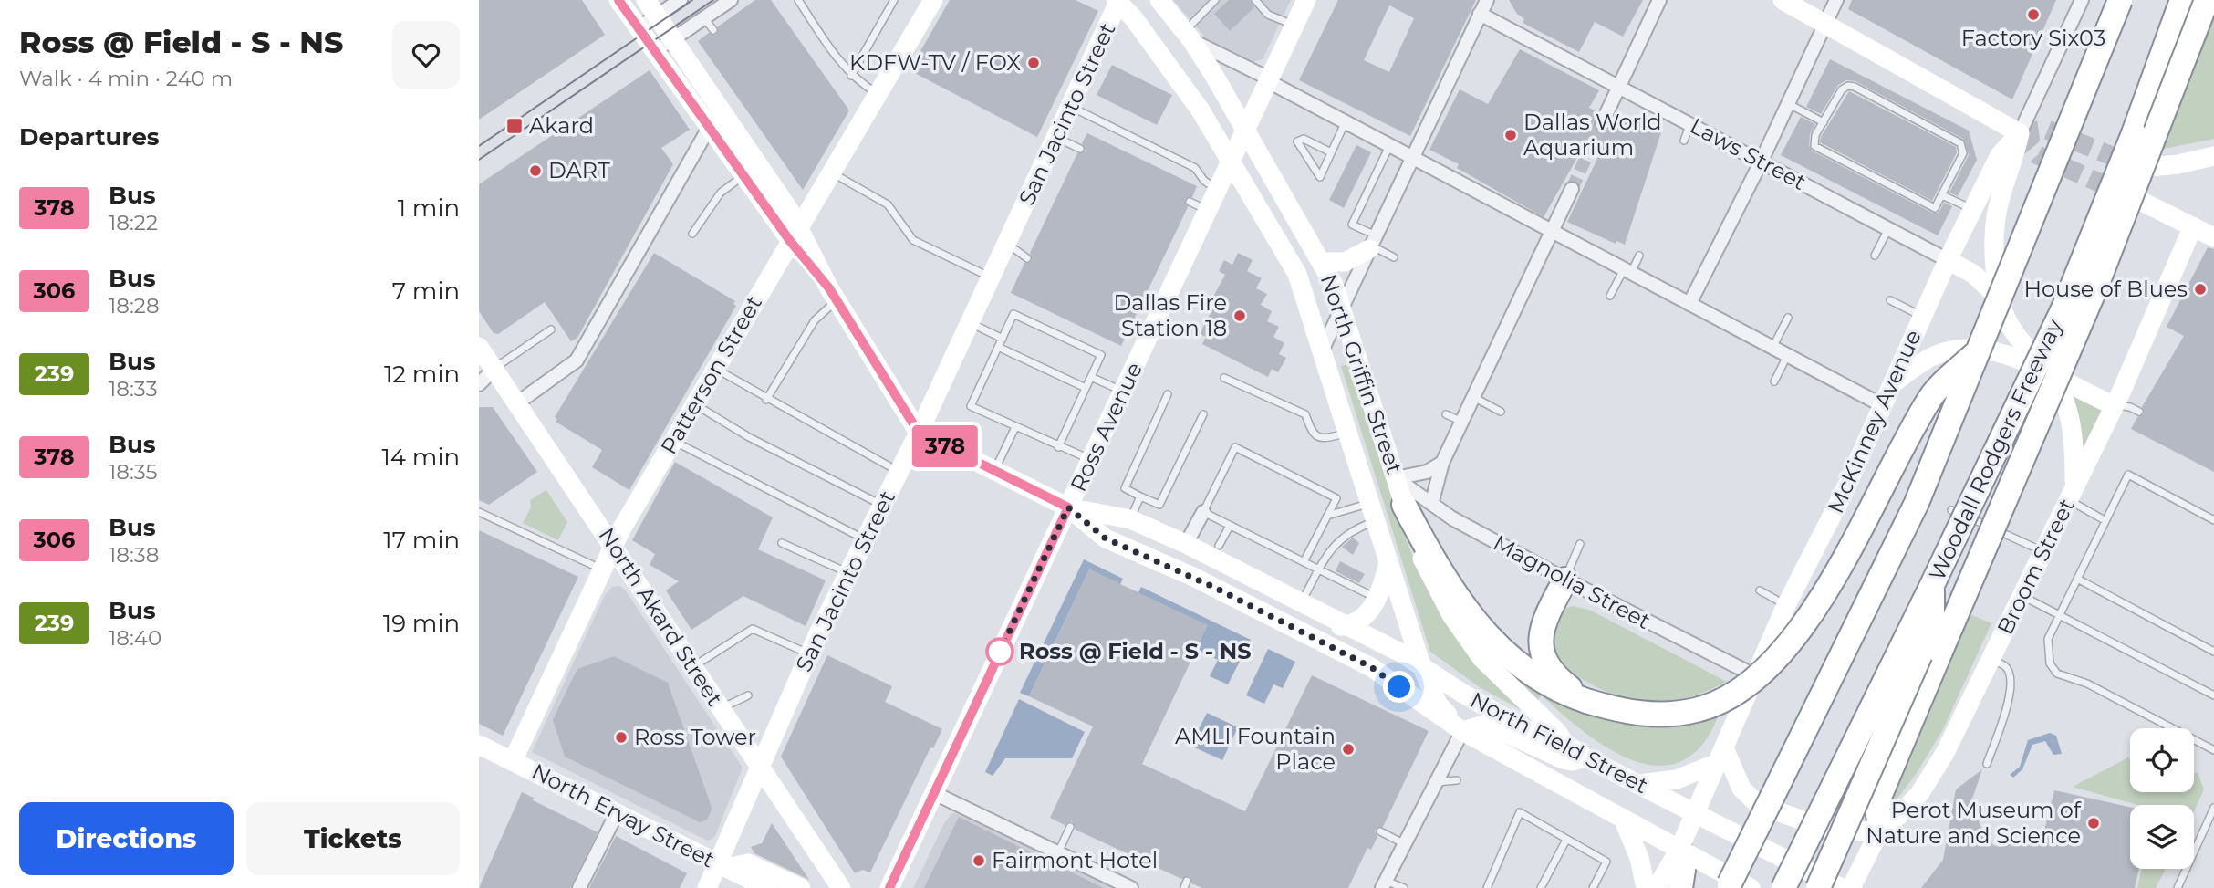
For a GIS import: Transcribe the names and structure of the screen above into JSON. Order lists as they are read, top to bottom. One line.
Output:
{"streets":{"highway":["Woodall Rodgers Freeway"],"main road":["San Jacinto Street","North Griffin Street","Patterson Street","McKinney Avenue","Ross Avenue","Broom Street","North Akard Street","North Field Street","North Ervay Street"],"street":["Laws Street","Magnolia Street"]},"crossings":[["San Jacinto Street","North Griffin Street"],["San Jacinto Street","North Akard Street"],["San Jacinto Street","North Field Street"],["San Jacinto Street","North Ervay Street"],["Laws Street","McKinney Avenue"],["North Griffin Street","Ross Avenue"],["North Griffin Street","Magnolia Street"],["North Griffin Street","North Field Street"],["Patterson Street","North Akard Street"],["Patterson Street","North Ervay Street"],["McKinney Avenue","Magnolia Street"],["McKinney Avenue","North Field Street"],["Ross Avenue","North Field Street"]],"places":{"other":["Factory Six03","KDFW-TV / FOX","Dallas World Aquarium","DART","House of Blues","Dallas Fire Station 18","Ross @ Field - S - NS","Ross Tower","AMLI Fountain Place","Perot Museum of Nature and Science","Fairmont Hotel"],"transit":["Akard"]},"lines":["bus line 378"],"page":{"heading":[["Ross @ Field - S - NS","Walk · 4 min · 240 m"],"Departures"],"on_map":"378","list":[{"mark":"378","name":"Bus","note":"18:22","value":"1 min"},{"mark":"306","name":"Bus","note":"18:28","value":"7 min"},{"mark":"239","name":"Bus","note":"18:33","value":"12 min"},{"mark":"378","name":"Bus","note":"18:35","value":"14 min"},{"mark":"306","name":"Bus","note":"18:38","value":"17 min"},{"mark":"239","name":"Bus","note":"18:40","value":"19 min"}],"buttons":["Directions","Tickets"]}}
